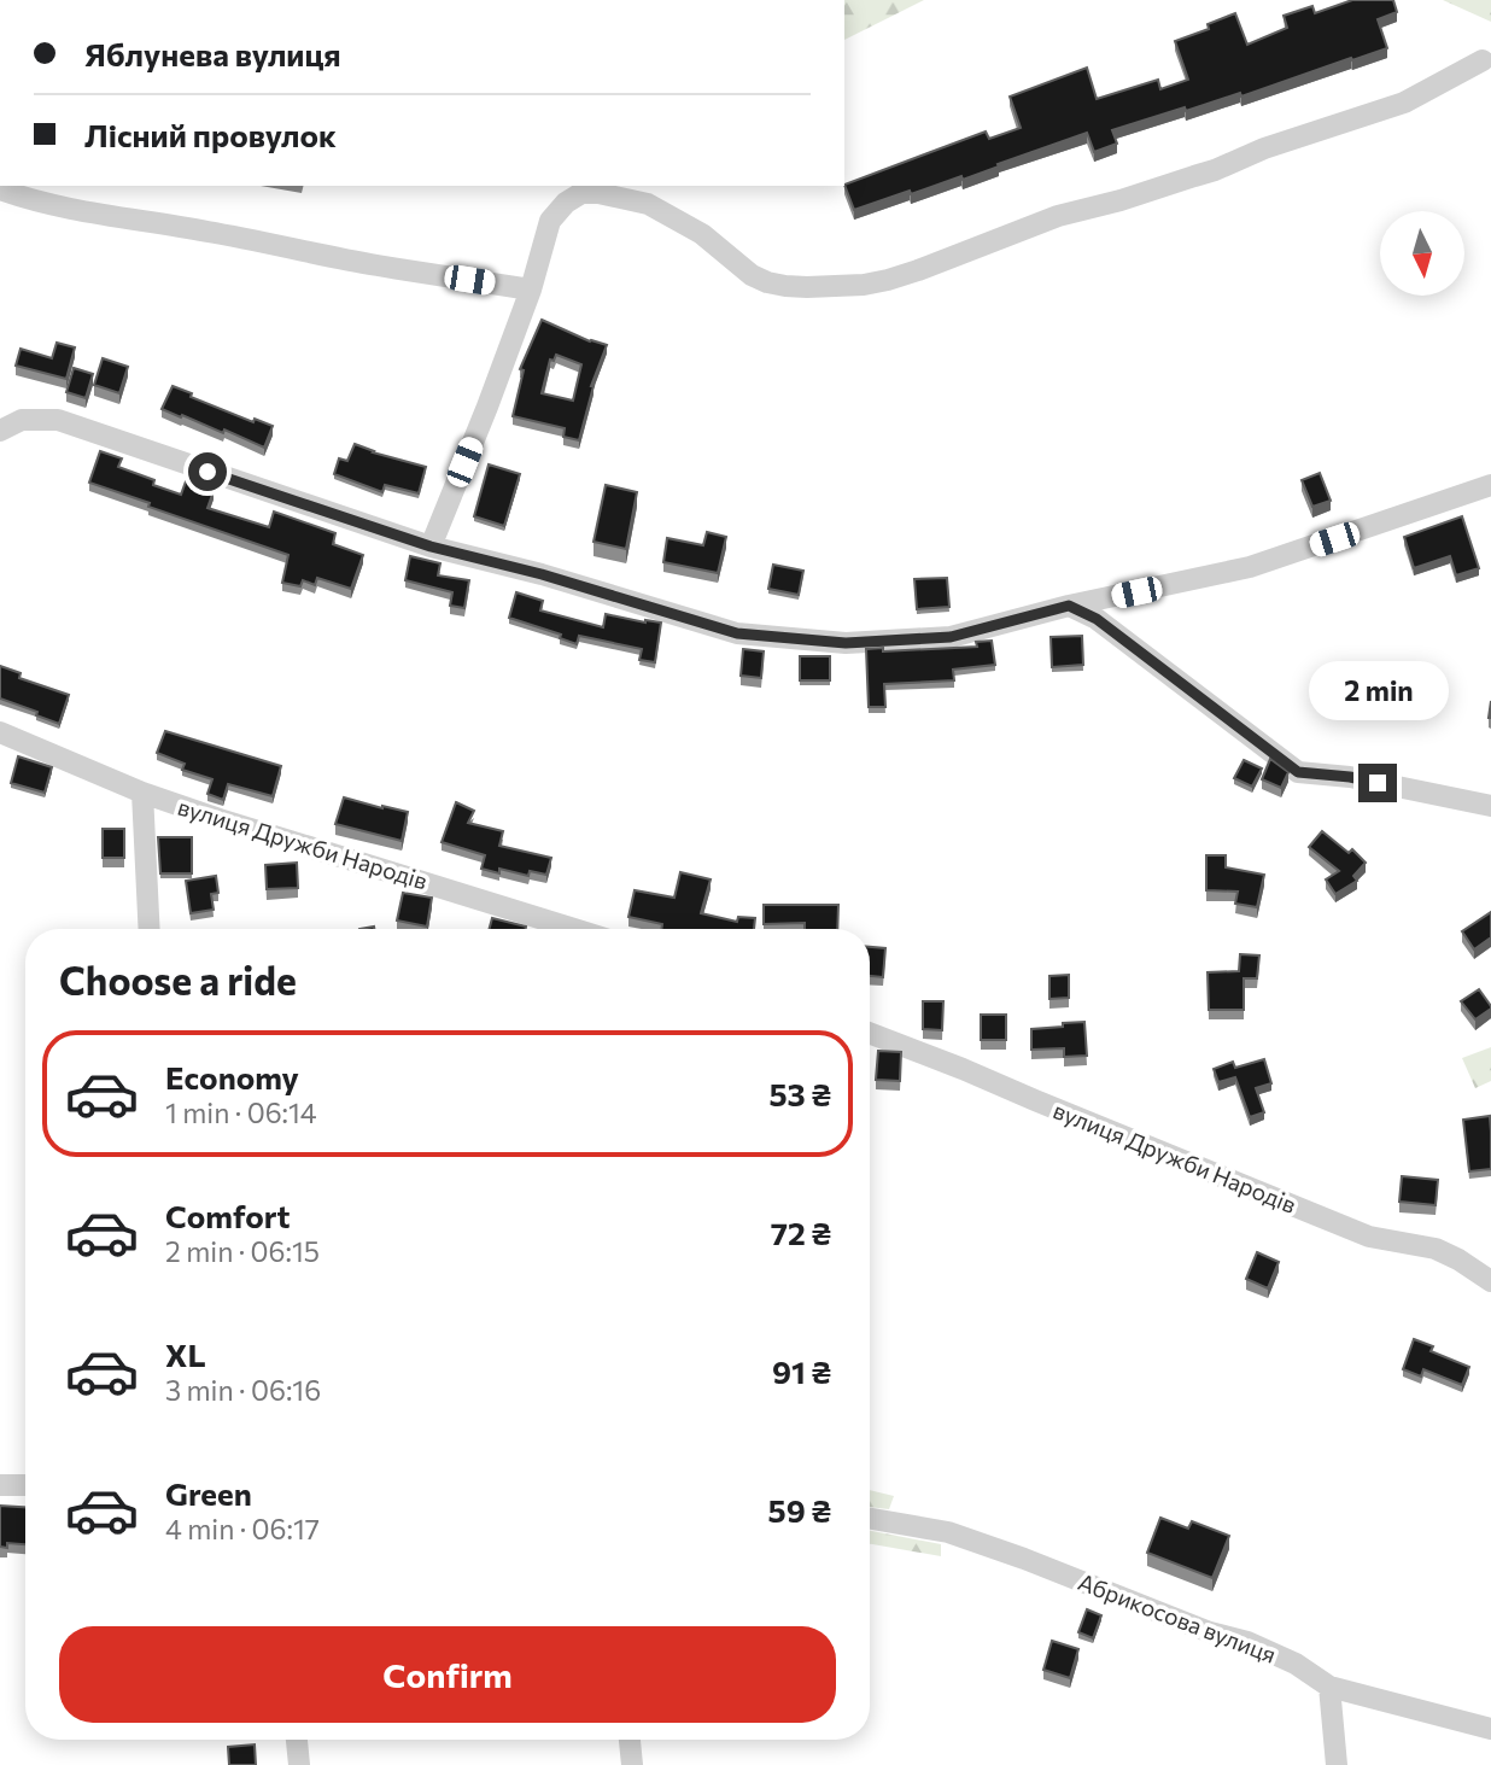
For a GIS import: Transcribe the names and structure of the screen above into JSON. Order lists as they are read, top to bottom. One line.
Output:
{"streets":{"street":["вулиця Дружби Народів","Абрикосова вулиця"]},"north":"bottom","page":{"banner":["Яблунева вулиця","Лісний провулок"],"bubble":"2 min","heading":"Choose a ride","list":[{"name":"Economy","note":"1 min · 06:14","value":"53 ₴"},{"name":"Comfort","note":"2 min · 06:15","value":"72 ₴"},{"name":"XL","note":"3 min · 06:16","value":"91 ₴"},{"name":"Green","note":"4 min · 06:17","value":"59 ₴"}],"buttons":"Confirm"}}
